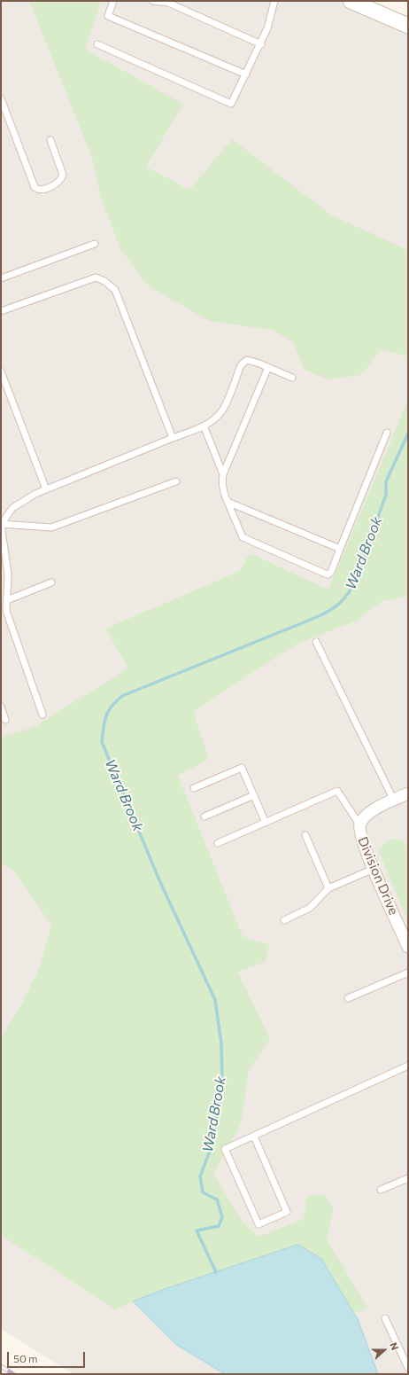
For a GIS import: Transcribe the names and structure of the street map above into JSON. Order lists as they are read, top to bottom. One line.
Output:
{"streets":{"street":["Division Drive"]},"water":["Ward Brook"],"scale_bar":"50 m","north":"right"}
